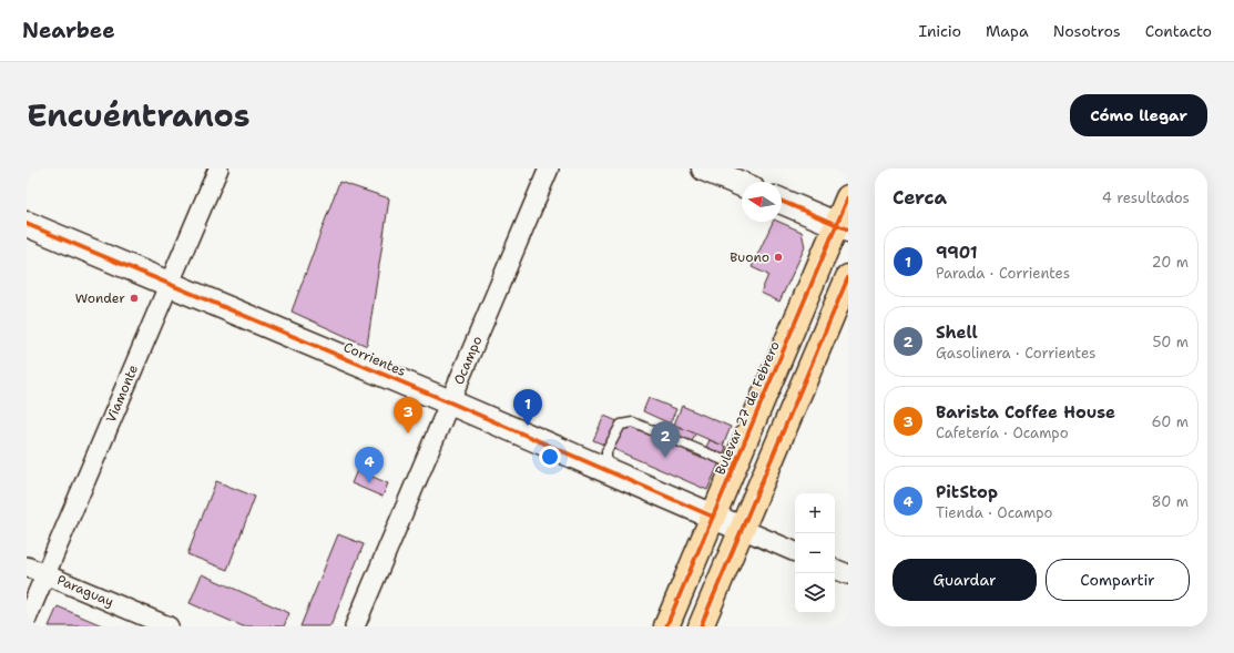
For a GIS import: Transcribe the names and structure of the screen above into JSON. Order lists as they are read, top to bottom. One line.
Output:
{"streets":{"main road":["Corrientes","Bulevar 27 de Febrero"],"street":["Ocampo","Viamonte","Paraguay"]},"crossings":[["Corrientes","Ocampo"],["Corrientes","Viamonte"],["Corrientes","Bulevar 27 de Febrero"],["Viamonte","Paraguay"]],"places":["Buono","Wonder"],"north":"left","page":{"header":"Nearbee","nav":["Inicio","Mapa","Nosotros","Contacto"],"title":"Encuéntranos","buttons":["Cómo llegar",["Guardar","Compartir"]],"heading":["Cerca","4 resultados"],"list":[{"mark":"1","name":"9901","note":"Parada · Corrientes","value":"20 m"},{"mark":"2","name":"Shell","note":"Gasolinera · Corrientes","value":"50 m"},{"mark":"3","name":"Barista Coffee House","note":"Cafetería · Ocampo","value":"60 m"},{"mark":"4","name":"PitStop","note":"Tienda · Ocampo","value":"80 m"}],"pins":["1","3","2","4"],"map_buttons":["+","−"]}}
